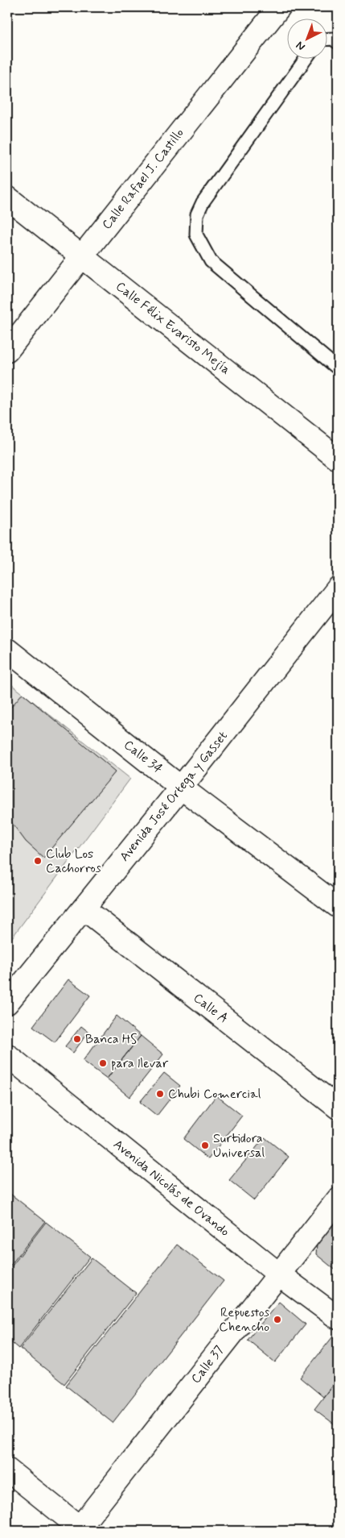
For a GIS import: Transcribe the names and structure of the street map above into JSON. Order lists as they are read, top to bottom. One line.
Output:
{"streets":{"street":["Calle Rafael J. Castillo","Calle Félix Evaristo Mejía","Calle 34","Avenida José Ortega y Gasset","Calle A","Avenida Nicolás de Ovando","Calle 37"]},"crossings":[["Calle Rafael J. Castillo","Calle Félix Evaristo Mejía"],["Calle 34","Avenida José Ortega y Gasset"],["Avenida José Ortega y Gasset","Calle A"],["Avenida Nicolás de Ovando","Calle 37"]],"places":["Club Los Cachorros","Banca HS","para llevar","Chubi Comercial","Surtidora Universal","Repuestos Chencho"],"north":"bottom left"}
